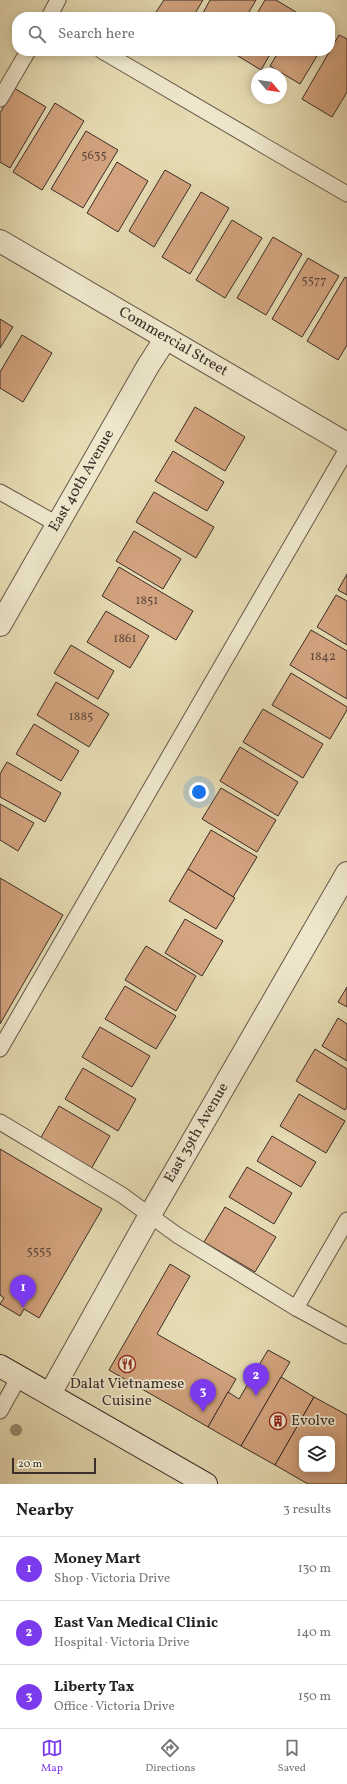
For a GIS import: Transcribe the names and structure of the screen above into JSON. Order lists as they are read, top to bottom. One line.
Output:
{"streets":{"street":["Commercial Street","East 40th Avenue","East 39th Avenue"]},"crossings":[["Commercial Street","East 40th Avenue"]],"places":{"restaurant":["Dalat Vietnamese Cuisine"],"building":["Evolve"]},"house_numbers":["5635","5577","1851","1861","1842","1885","5555"],"scale_bar":"20 m","north":"bottom right","page":{"search":"Search here","pins":["1","2","3"],"scale":"20 m","heading":["Nearby","3 results"],"list":[{"mark":"1","name":"Money Mart","note":"Shop · Victoria Drive","value":"130 m"},{"mark":"2","name":"East Van Medical Clinic","note":"Hospital · Victoria Drive","value":"140 m"},{"mark":"3","name":"Liberty Tax","note":"Office · Victoria Drive","value":"150 m"}],"nav":["Map","Directions","Saved"]}}
